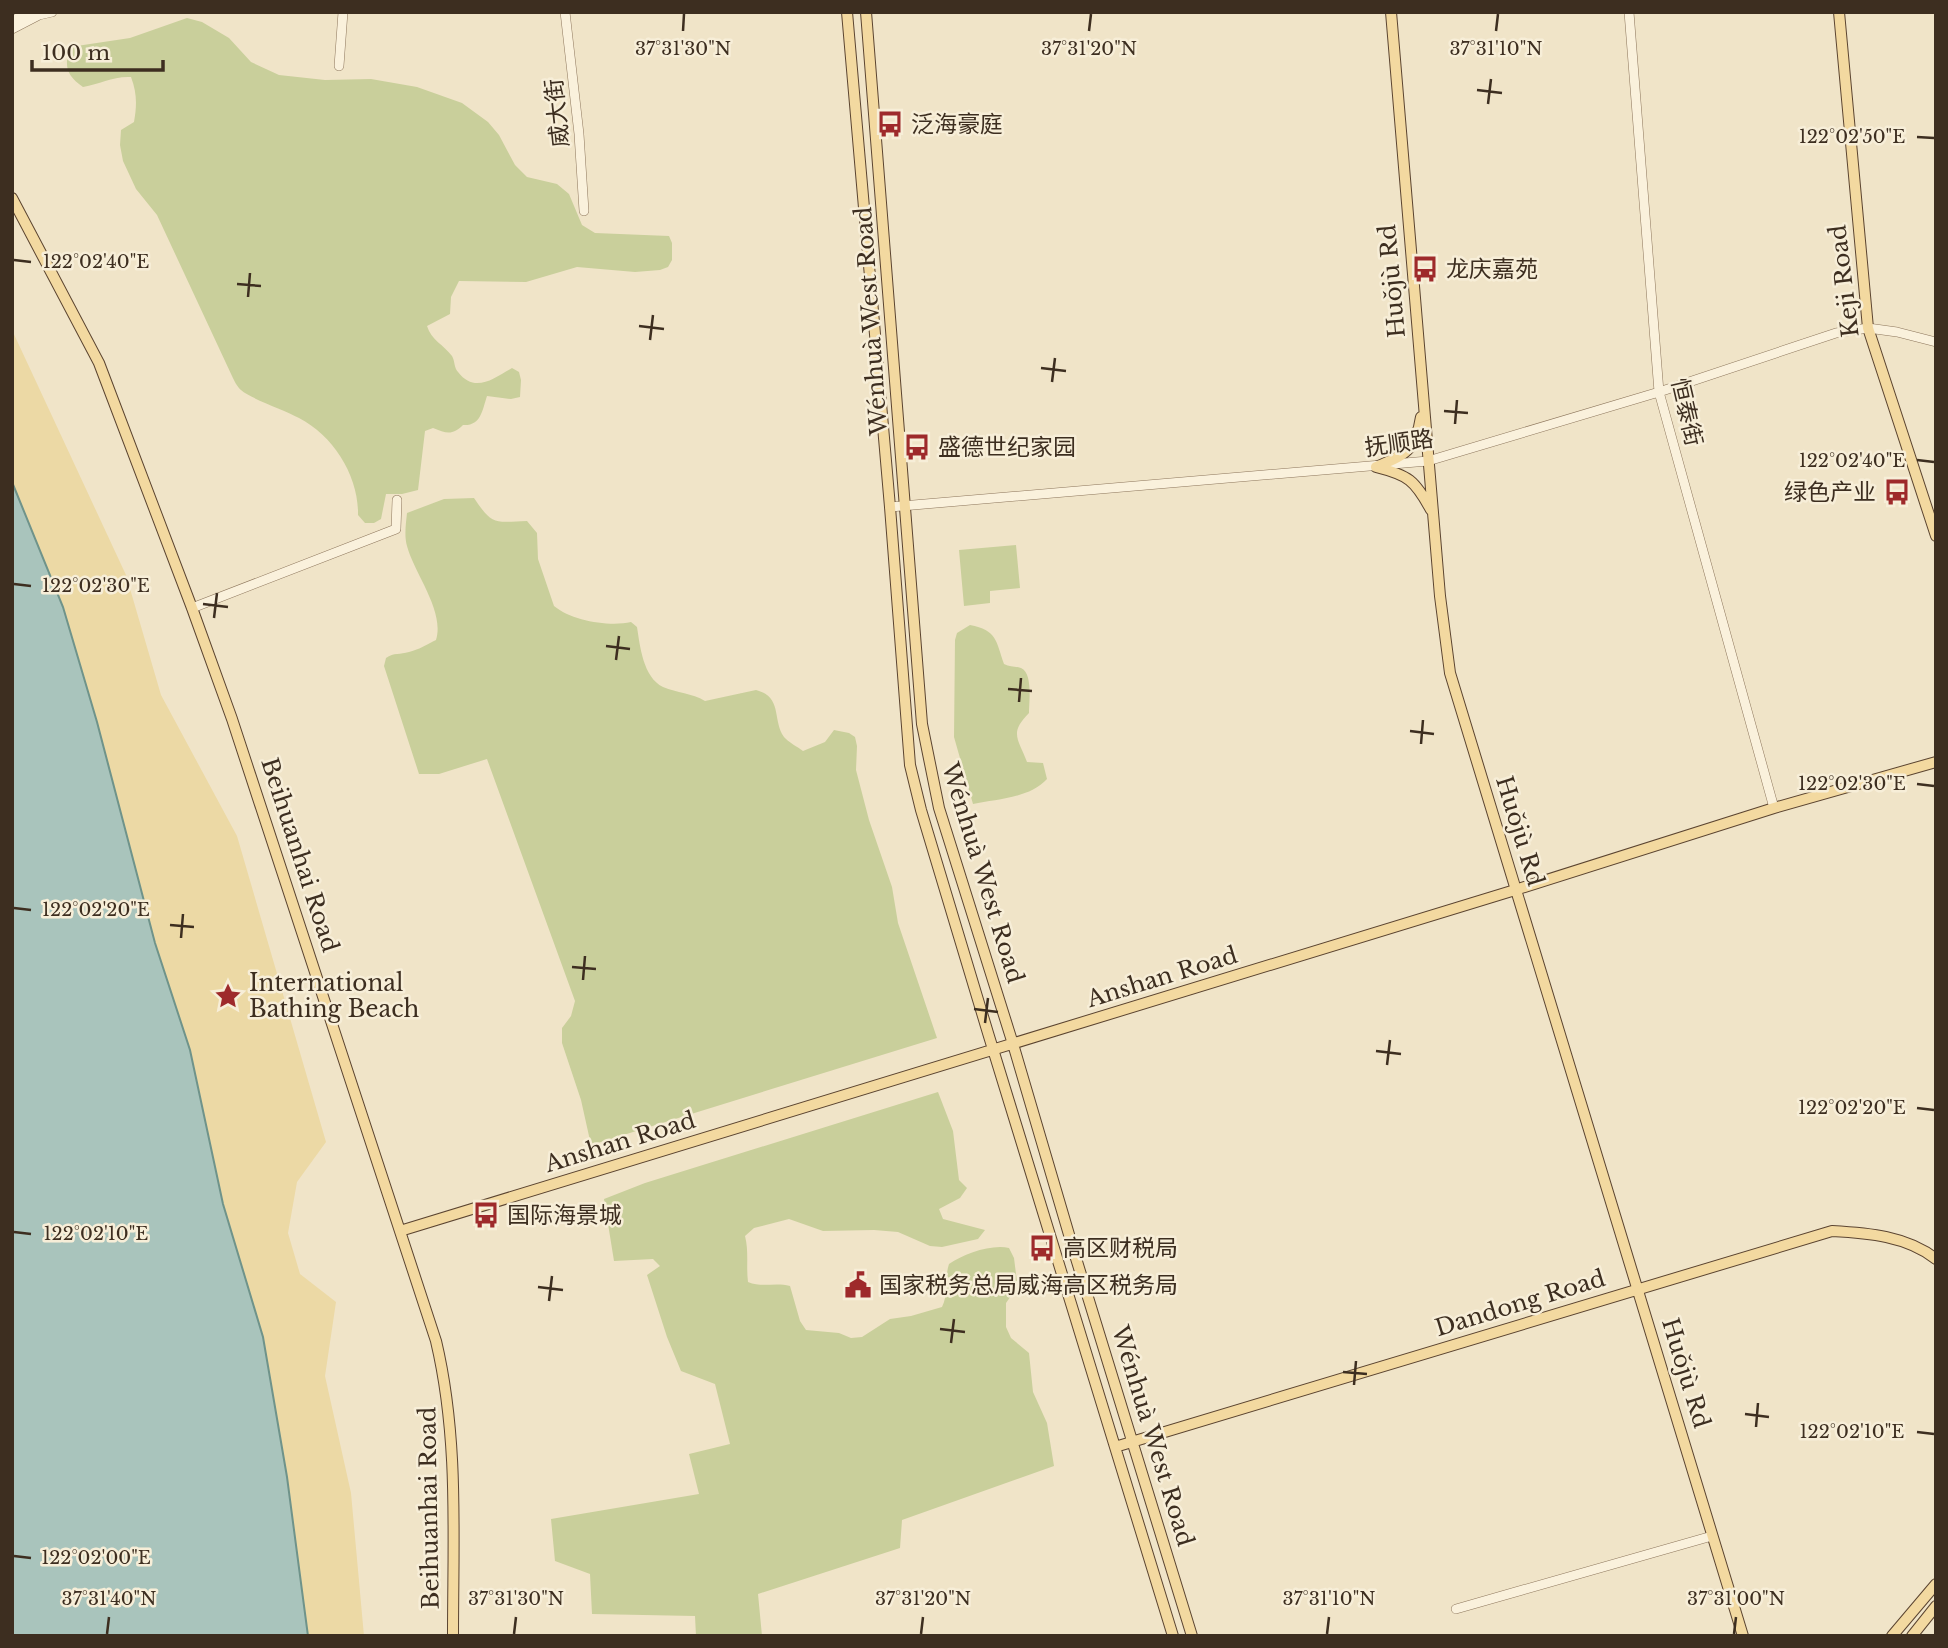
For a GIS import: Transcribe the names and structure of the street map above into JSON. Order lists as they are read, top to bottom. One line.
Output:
{"streets":{"main road":["Huǒjù Rd","Keji Road","Wénhuà West Road","Beihuanhai Road","Anshan Road","Dandong Road"],"street":["威大街","恒泰街","抚顺路"]},"crossings":[["Huǒjù Rd","抚顺路"],["Huǒjù Rd","Anshan Road"],["Huǒjù Rd","Dandong Road"],["Keji Road","抚顺路"],["Wénhuà West Road","抚顺路"],["Wénhuà West Road","Anshan Road"],["Wénhuà West Road","Dandong Road"],["恒泰街","抚顺路"],["恒泰街","Anshan Road"],["Beihuanhai Road","Anshan Road"]],"places":{"bus stop":["泛海豪庭","龙庆嘉苑","盛德世纪家园","绿色产业","国际海景城","高区财税局"],"place":["International Bathing Beach"],"public building":["国家税务总局威海高区税务局"]},"scale_bar":"100 m","coordinates":["37°31'30\"N","37°31'20\"N","37°31'10\"N","122°02'50\"E","122°02'40\"E","122°02'30\"E","122°02'20\"E","122°02'10\"E","122°02'00\"E","37°31'40\"N","37°31'00\"N"]}
